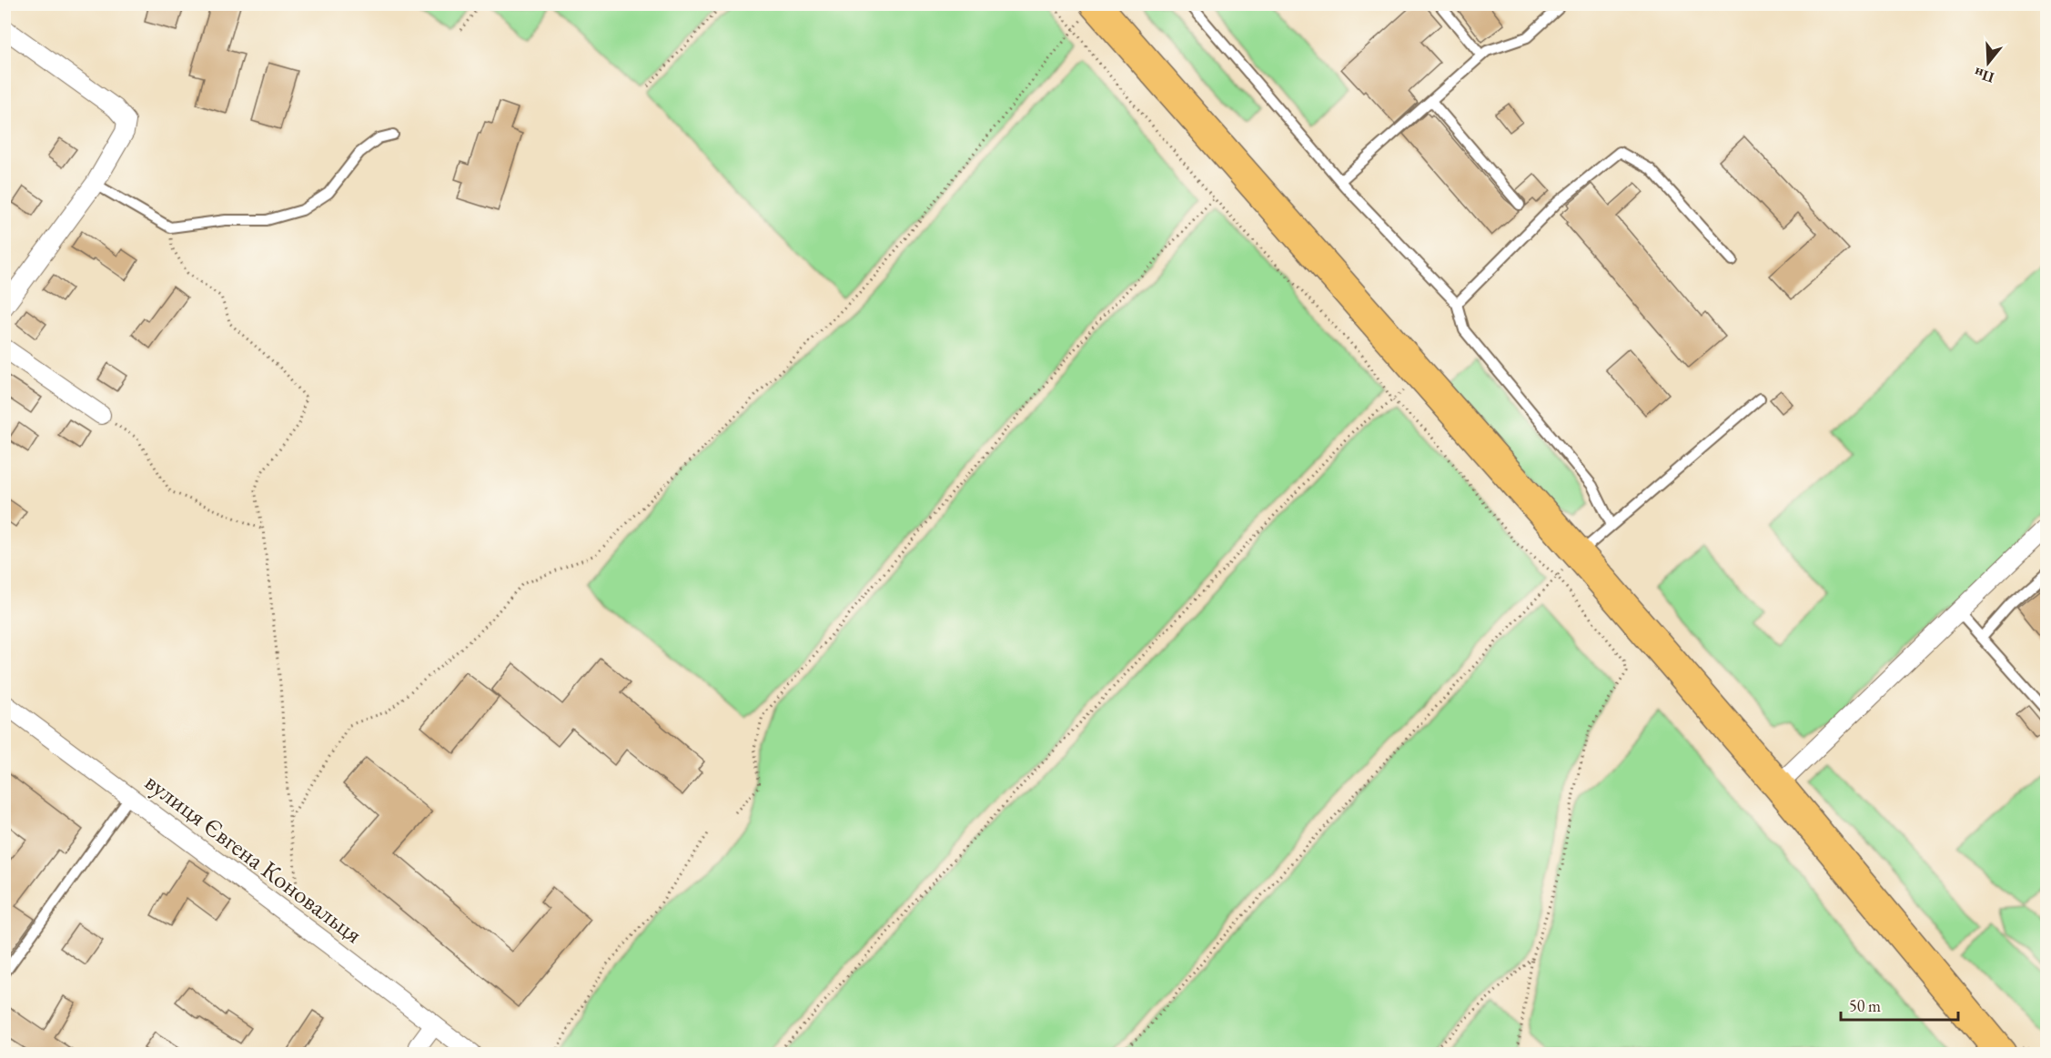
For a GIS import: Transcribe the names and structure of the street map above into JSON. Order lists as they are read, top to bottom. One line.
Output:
{"streets":{"street":["вулиця Євгена Коновальця"]},"scale_bar":"50 m","north":"bottom"}
